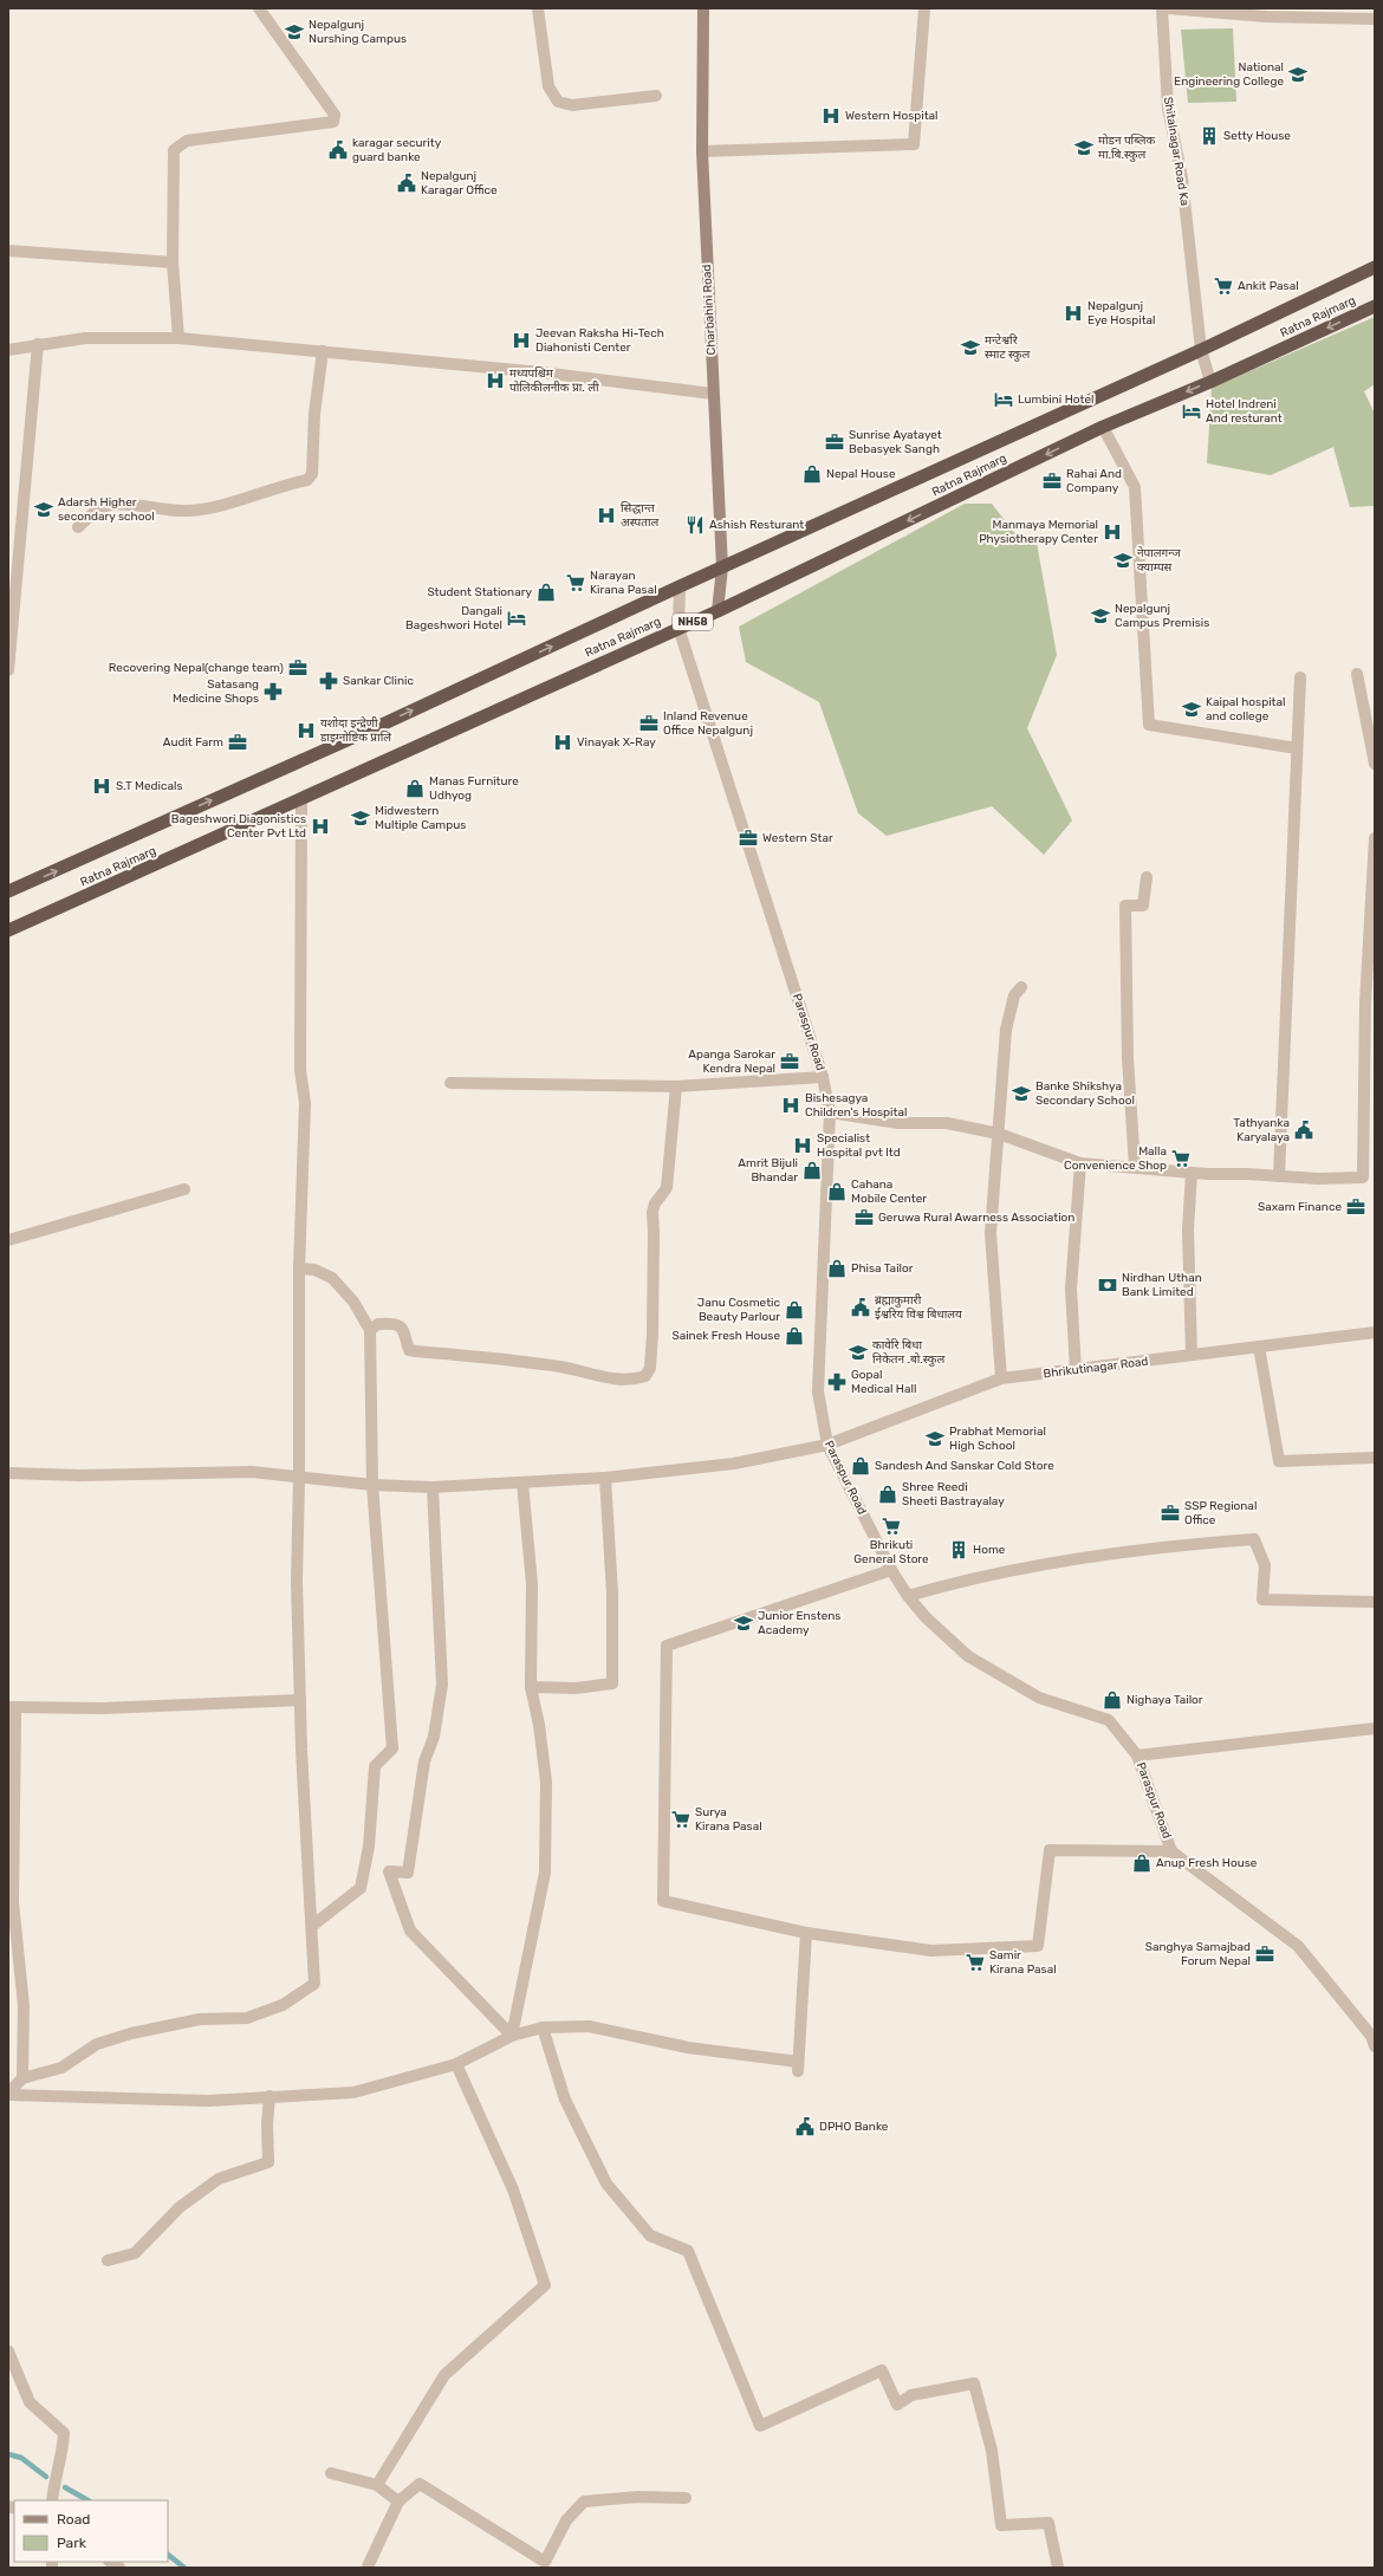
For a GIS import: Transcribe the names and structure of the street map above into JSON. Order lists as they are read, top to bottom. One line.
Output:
{"streets":{"highway":["Ratna Rajmarg","NH58"],"main road":["Charbahini Road"],"street":["Shitalnagar Road Ka","Paraspur Road","Bhrikutinagar Road"]},"crossings":[["Shitalnagar Road Ka","Ratna Rajmarg"],["Charbahini Road","Ratna Rajmarg"],["Ratna Rajmarg","Paraspur Road"],["Paraspur Road","Bhrikutinagar Road"]],"places":{"school or university":["Nepalgunj Nurshing Campus","National Engineering College","माेडन पब्लिक मा.बि.स्कुल","मन्टेश्वरि स्माट स्कुल","Adarsh Higher secondary school","नेपालगन्ज क्याम्पस","Nepalgunj Campus Premisis","Kaipal hospital and college","Midwestern Multiple Campus","Banke Shikshya Secondary School","कावेरि बिधा निकेतन .बाे.स्कुल","Prabhat Memorial High School","Junior Enstens Academy"],"hospital":["Western Hospital","Nepalgunj Eye Hospital","Jeevan Raksha Hi-Tech Diahonisti Center","मध्यपश्चिम पोलिकीलनीक प्रा. ली","सिद्धान्त अस्पताल","Manmaya Memorial Physiotherapy Center","यशोदा इन्द्रेणी डाइग्नोष्टिक प्रालि","Vinayak X-Ray","S.T Medicals","Bageshwori Diagonistics Center Pvt Ltd","Bishesagya Children's Hospital","Specialist Hospital pvt ltd"],"building":["Setty House","Home"],"public building":["karagar security guard banke","Nepalgunj Karagar Office","Tathyanka Karyalaya","ब्रह्माकुमारी ईश्वरिय विश्व बिधालय","DPHO Banke"],"supermarket":["Ankit Pasal","Narayan Kirana Pasal","Malla Convenience Shop","Bhrikuti General Store","Surya Kirana Pasal","Samir Kirana Pasal"],"hotel":["Lumbini Hotel","Hotel Indreni And resturant","Dangali Bageshwori Hotel"],"office":["Sunrise Ayatayet Bebasyek Sangh","Rahai And Company","Recovering Nepal(change team)","Inland Revenue Office Nepalgunj","Audit Farm","Western Star","Apanga Sarokar Kendra Nepal","Saxam Finance","Geruwa Rural Awarness Association","SSP Regional Office","Sanghya Samajbad Forum Nepal"],"shop":["Nepal House","Student Stationary","Manas Furniture Udhyog","Amrit Bijuli Bhandar","Cahana Mobile Center","Phisa Tailor","Janu Cosmetic Beauty Parlour","Sainek Fresh House","Sandesh And Sanskar Cold Store","Shree Reedi Sheeti Bastrayalay","Nighaya Tailor","Anup Fresh House"],"restaurant":["Ashish Resturant"],"pharmacy":["Sankar Clinic","Satasang Medicine Shops","Gopal Medical Hall"],"bank":["Nirdhan Uthan Bank Limited"]},"legend":["Road","Park"]}
